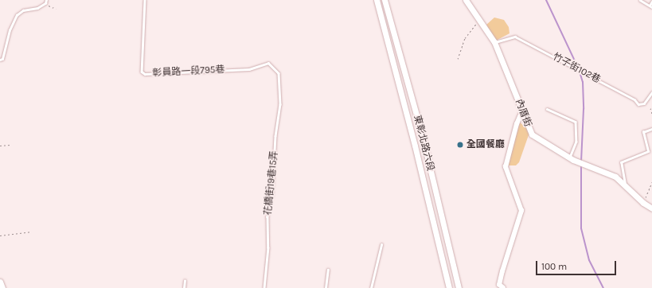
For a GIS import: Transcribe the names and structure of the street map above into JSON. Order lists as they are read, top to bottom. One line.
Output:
{"streets":{"street":["內厝街","東彰北路六段"],"lane":["竹子街102巷","彰員路一段795巷","花橋街19巷15弄"]},"crossings":[["竹子街102巷","內厝街"],["彰員路一段795巷","花橋街19巷15弄"]],"places":["全國餐廳"],"scale_bar":"100 m"}
